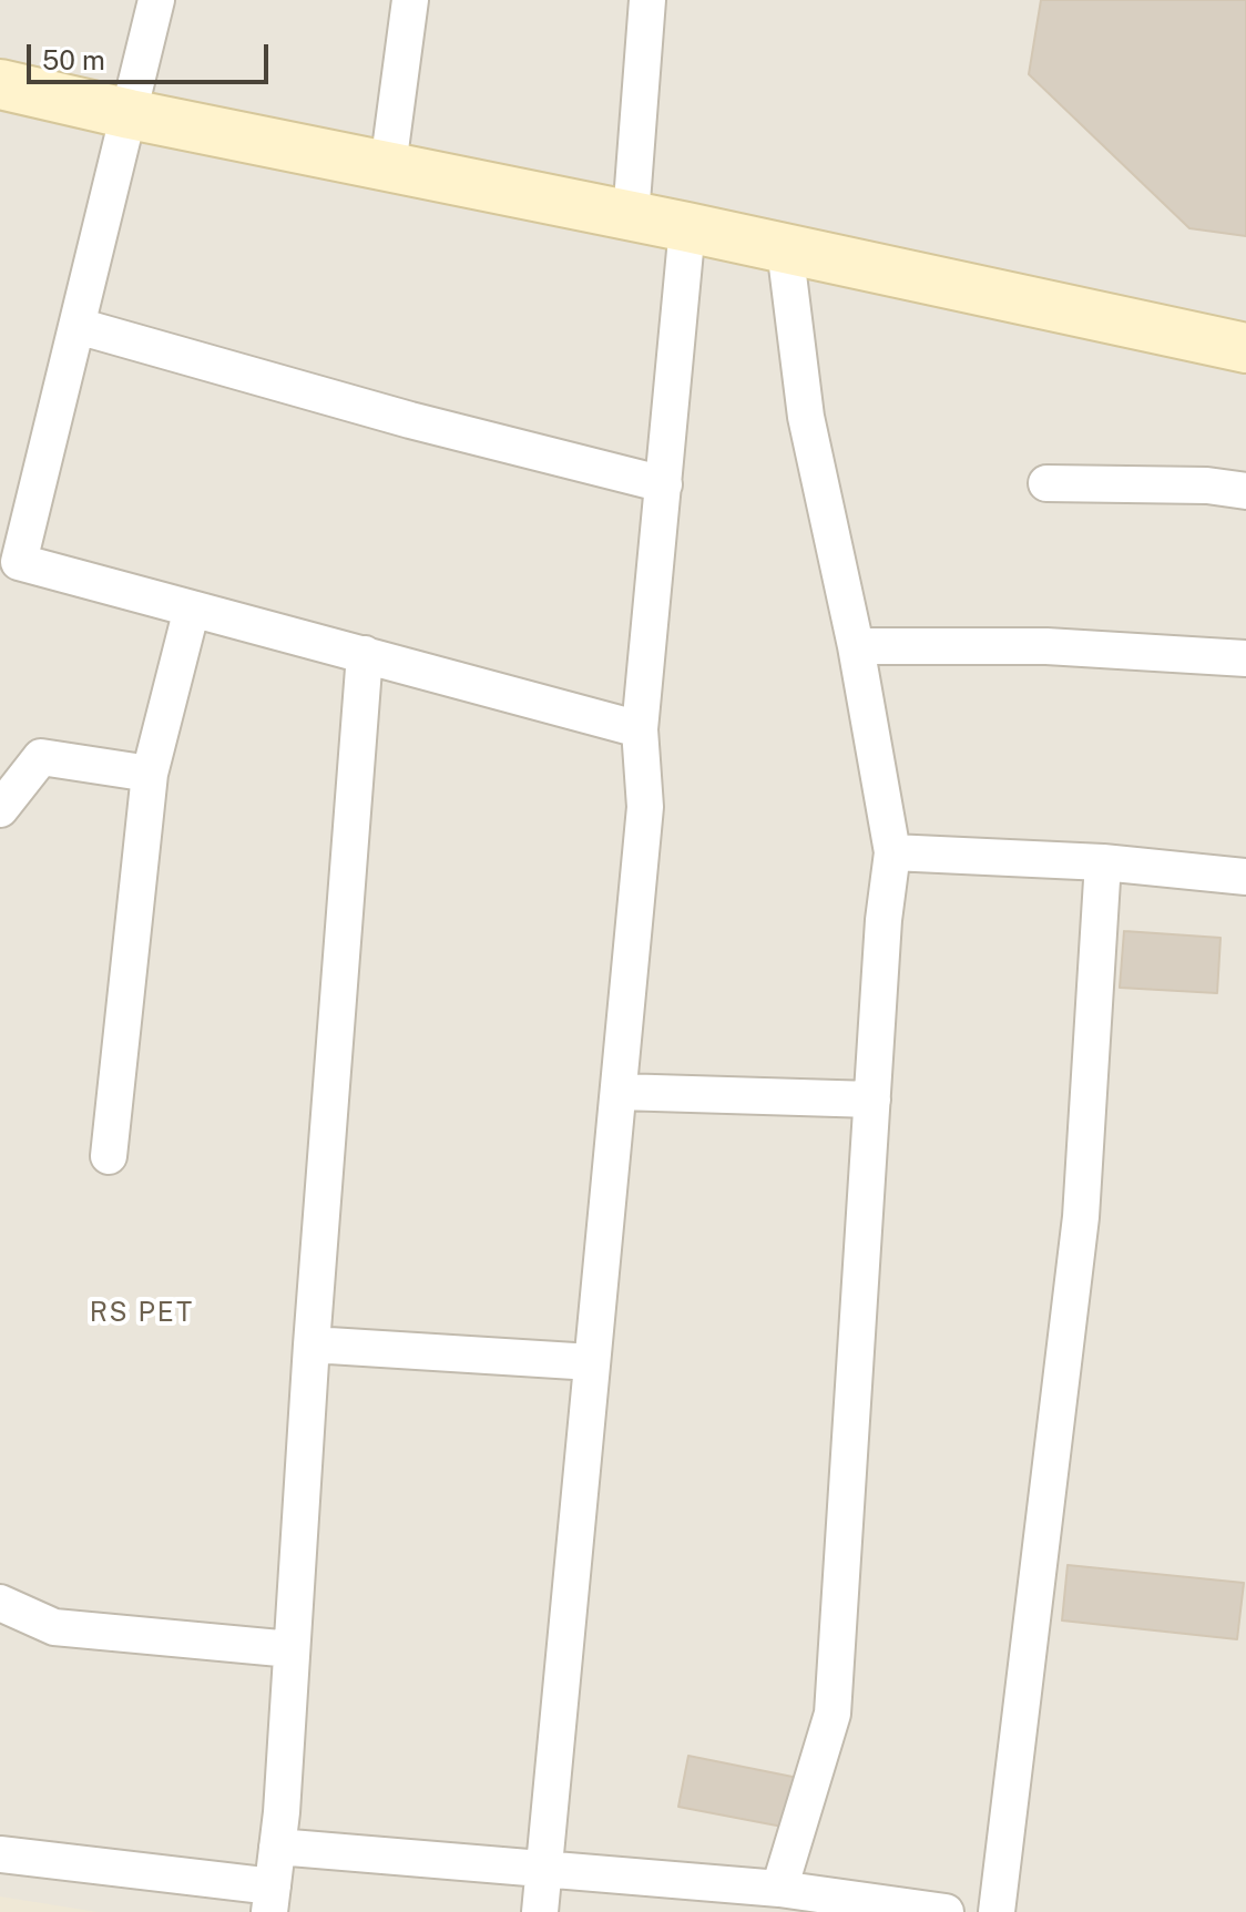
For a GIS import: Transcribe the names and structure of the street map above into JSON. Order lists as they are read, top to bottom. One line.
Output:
{"districts":["RS PET"],"scale_bar":"50 m"}
